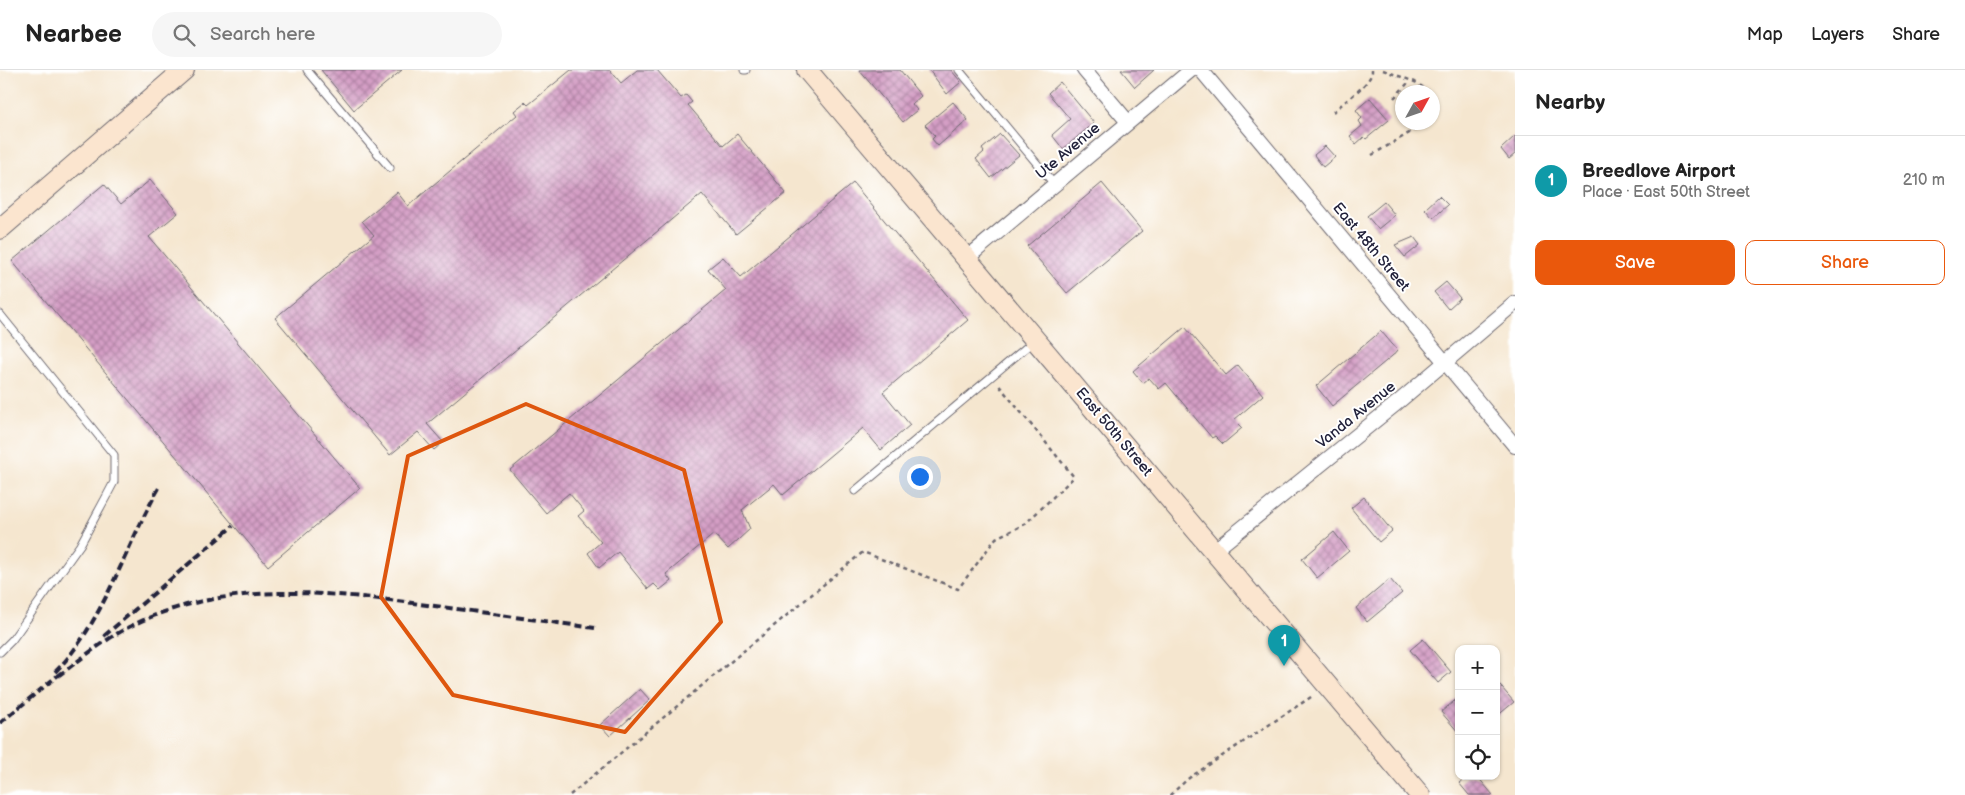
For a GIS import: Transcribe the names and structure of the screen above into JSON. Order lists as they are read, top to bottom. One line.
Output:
{"streets":{"main road":["East 50th Street"],"street":["Ute Avenue","East 48th Street","Vanda Avenue"]},"crossings":[["Ute Avenue","East 50th Street"],["East 48th Street","Vanda Avenue"],["Vanda Avenue","East 50th Street"]],"north":"top right","page":{"header":"Nearbee","search":"Search here","nav":["Map","Layers","Share"],"heading":"Nearby","list":[{"mark":"1","name":"Breedlove Airport","note":"Place · East 50th Street","value":"210 m"}],"buttons":["Save","Share"],"pins":"1","map_buttons":["+","−"]}}
